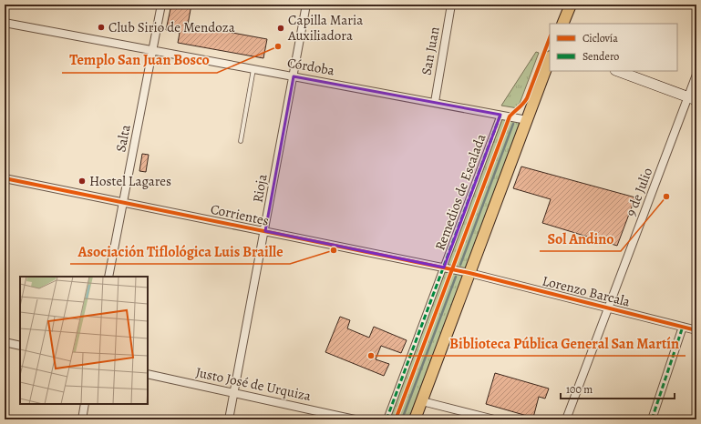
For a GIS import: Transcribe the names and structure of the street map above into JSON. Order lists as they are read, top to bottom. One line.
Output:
{"streets":{"street":["San Juan","Córdoba","Salta","Rioja","Remedios de Escalada","9 de Julio","Corrientes","Lorenzo Barcala","Justo José de Urquiza"]},"crossings":[["San Juan","Córdoba"],["Córdoba","Salta"],["Córdoba","Rioja"],["Córdoba","Remedios de Escalada"],["Salta","Corrientes"],["Rioja","Corrientes"],["Rioja","Justo José de Urquiza"],["Remedios de Escalada","Corrientes"],["9 de Julio","Lorenzo Barcala"],["Corrientes","Lorenzo Barcala"]],"places":["Club Sirio de Mendoza","Capilla Maria Auxiliadora","Templo San Juan Bosco","Hostel Lagares","Sol Andino","Asociación Tiflológica Luis Braille","Biblioteca Pública General San Martín"],"legend":["Ciclovía","Sendero"],"scale_bar":"100 m"}
